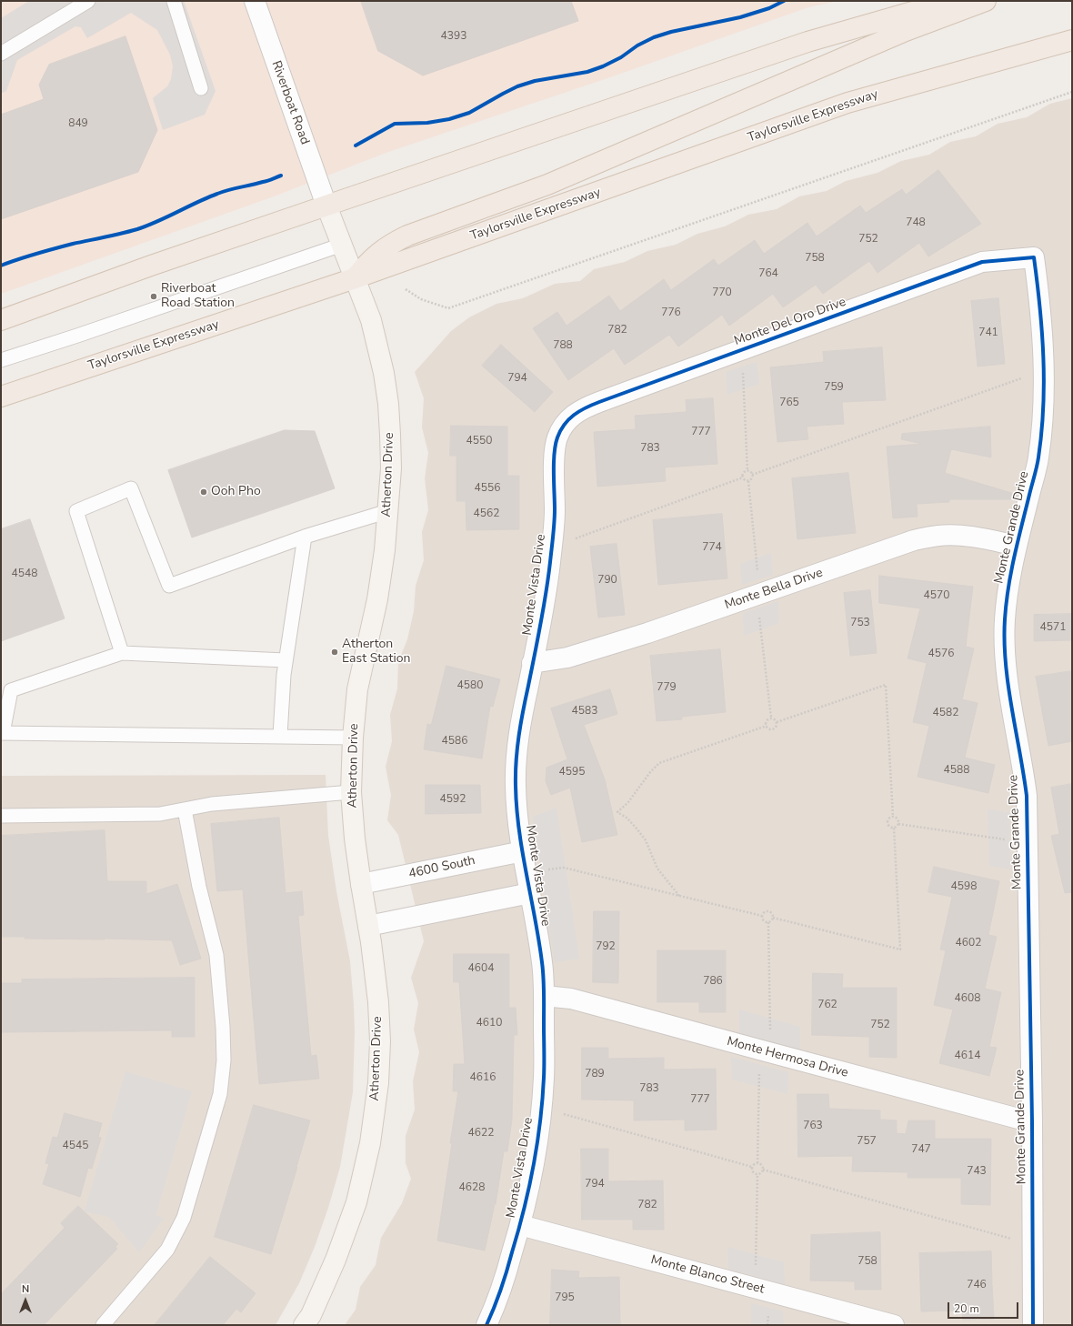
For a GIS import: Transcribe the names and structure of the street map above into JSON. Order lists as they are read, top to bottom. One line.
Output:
{"streets":{"main road":["Taylorsville Expressway"],"street":["Riverboat Road","Monte Del Oro Drive","Atherton Drive","Monte Grande Drive","Monte Vista Drive","Monte Bella Drive","4600 South","Monte Hermosa Drive","Monte Blanco Street"]},"crossings":[["Riverboat Road","Atherton Drive"],["Taylorsville Expressway","Atherton Drive"],["Monte Del Oro Drive","Monte Grande Drive"],["Monte Del Oro Drive","Monte Vista Drive"],["Atherton Drive","4600 South"],["Monte Grande Drive","Monte Bella Drive"],["Monte Grande Drive","Monte Hermosa Drive"],["Monte Vista Drive","Monte Bella Drive"],["Monte Vista Drive","4600 South"],["Monte Vista Drive","Monte Hermosa Drive"],["Monte Vista Drive","Monte Blanco Street"]],"places":["Riverboat Road Station","Ooh Pho","Atherton East Station"],"house_numbers":["4393","849","748","752","758","764","770","776","782","741","788","794","759","765","777","4550","783","4556","4562","774","4548","790","4570","753","4571","4576","4580","779","4583","4582","4586","4588","4595","4592","4598","4602","792","4604","786","4608","762","4610","752","4614","789","4616","783","777","763","4622","757","4545","747","743","794","4628","782","758","746","795"],"scale_bar":"20 m","north":"top"}
